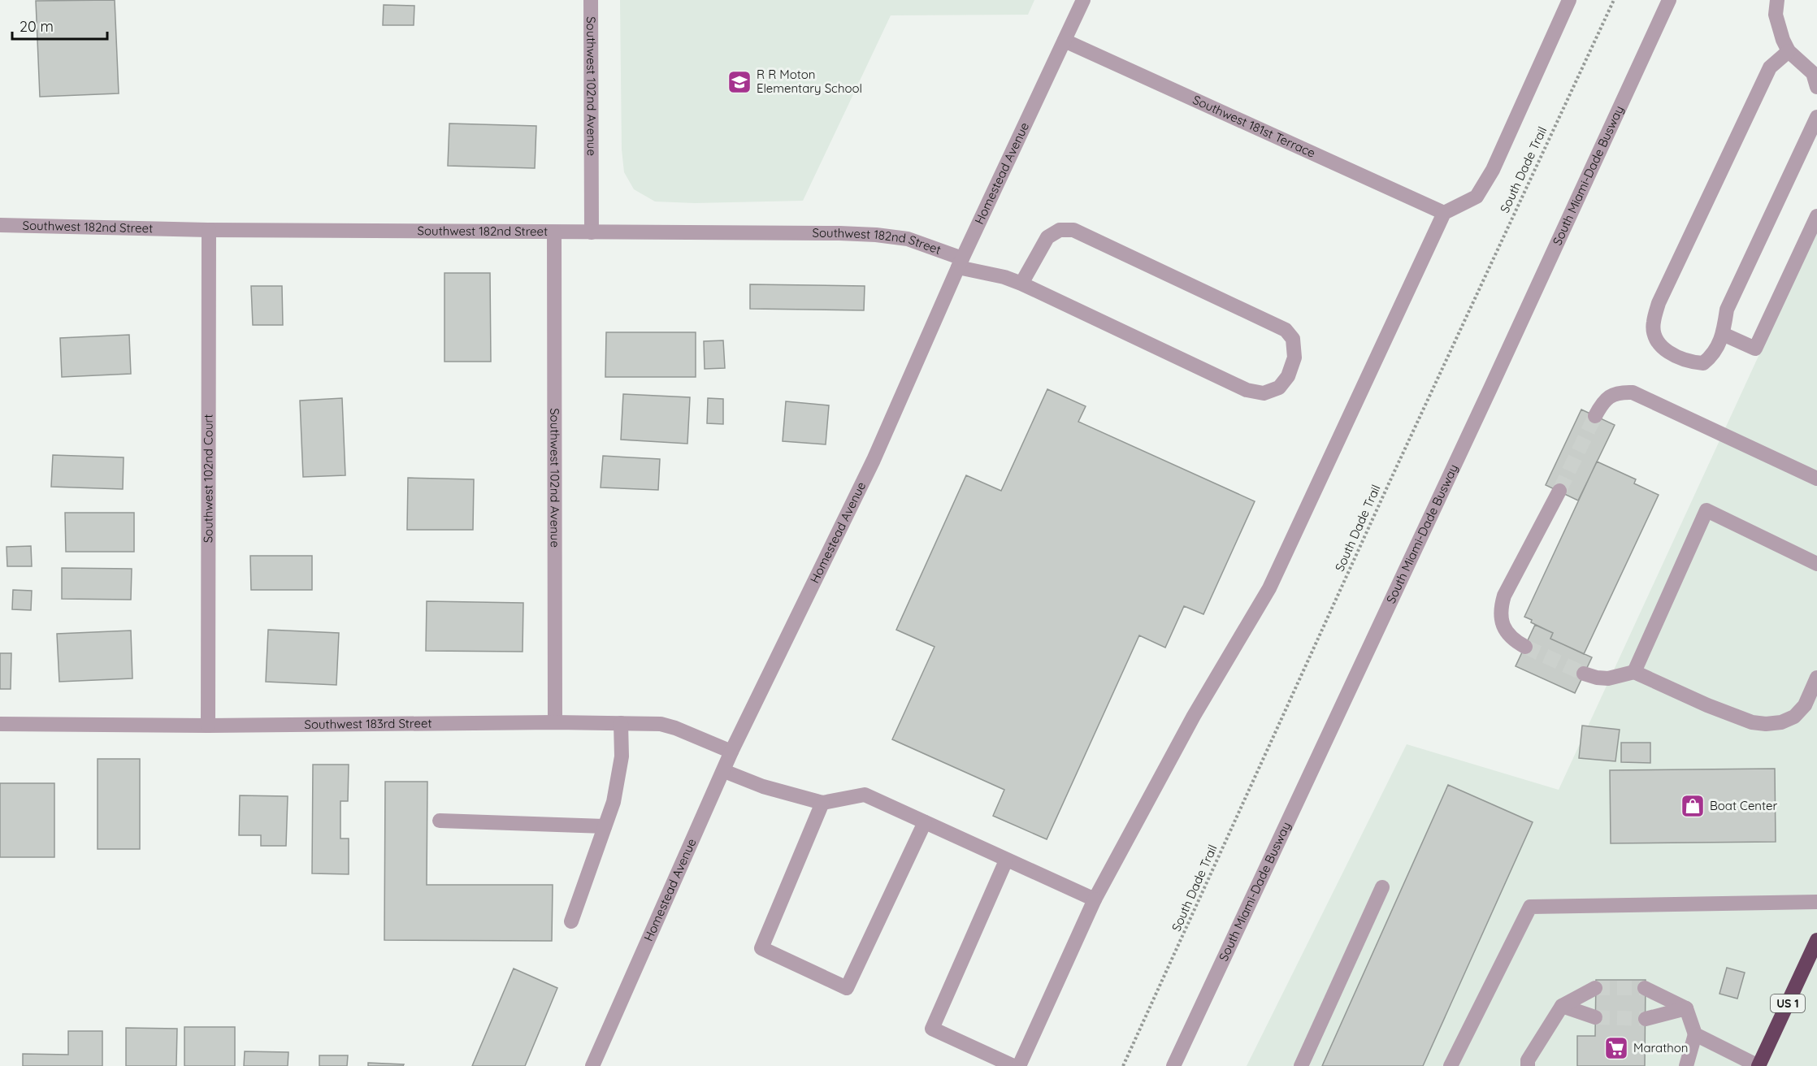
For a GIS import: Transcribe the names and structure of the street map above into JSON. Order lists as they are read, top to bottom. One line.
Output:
{"streets":{"highway":["US 1"],"street":["Southwest 102nd Avenue","Southwest 181st Terrace","Homestead Avenue","South Miami-Dade Busway","Southwest 182nd Street","Southwest 102nd Court","Southwest 183rd Street"],"path":["South Dade Trail"]},"crossings":[["Southwest 102nd Avenue","Southwest 182nd Street"],["Southwest 102nd Avenue","Southwest 183rd Street"],["Southwest 181st Terrace","Homestead Avenue"],["Homestead Avenue","Southwest 182nd Street"],["Homestead Avenue","Southwest 183rd Street"],["Southwest 182nd Street","Southwest 102nd Court"],["Southwest 102nd Court","Southwest 183rd Street"]],"places":{"school or university":["R R Moton Elementary School"],"shop":["Boat Center"],"supermarket":["Marathon"]},"scale_bar":"20 m"}
